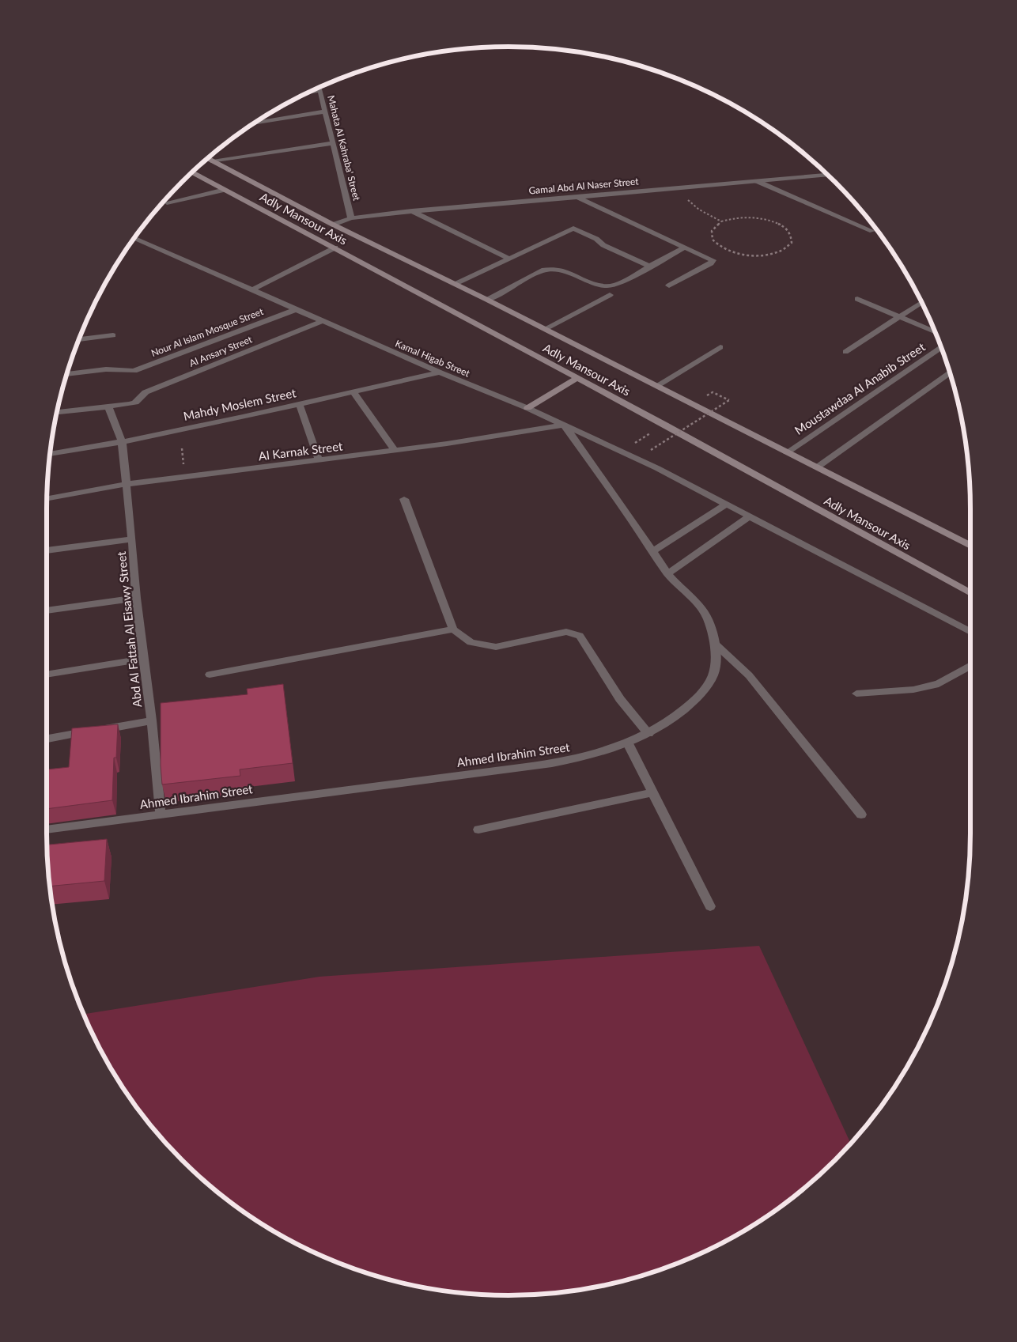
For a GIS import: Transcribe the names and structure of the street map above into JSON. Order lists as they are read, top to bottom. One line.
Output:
{"streets":{"main road":["Adly Mansour Axis"],"street":["Mahata Al Kahraba' Street","Gamal Abd Al Naser Street","Nour Al Islam Mosque Street","Al Ansary Street","Kamal Higab Street","Moustawdaa Al Anabib Street","Mahdy Moslem Street","Al Karnak Street","Abd Al Fattah Al Eisawy Street","Ahmed Ibrahim Street"]},"crossings":[["Mahata Al Kahraba' Street","Gamal Abd Al Naser Street"],["Gamal Abd Al Naser Street","Adly Mansour Axis"],["Adly Mansour Axis","Moustawdaa Al Anabib Street"],["Nour Al Islam Mosque Street","Kamal Higab Street"],["Al Ansary Street","Kamal Higab Street"],["Al Ansary Street","Abd Al Fattah Al Eisawy Street"],["Kamal Higab Street","Mahdy Moslem Street"],["Kamal Higab Street","Al Karnak Street"],["Kamal Higab Street","Ahmed Ibrahim Street"],["Mahdy Moslem Street","Abd Al Fattah Al Eisawy Street"],["Al Karnak Street","Abd Al Fattah Al Eisawy Street"],["Al Karnak Street","Ahmed Ibrahim Street"],["Abd Al Fattah Al Eisawy Street","Ahmed Ibrahim Street"]]}
